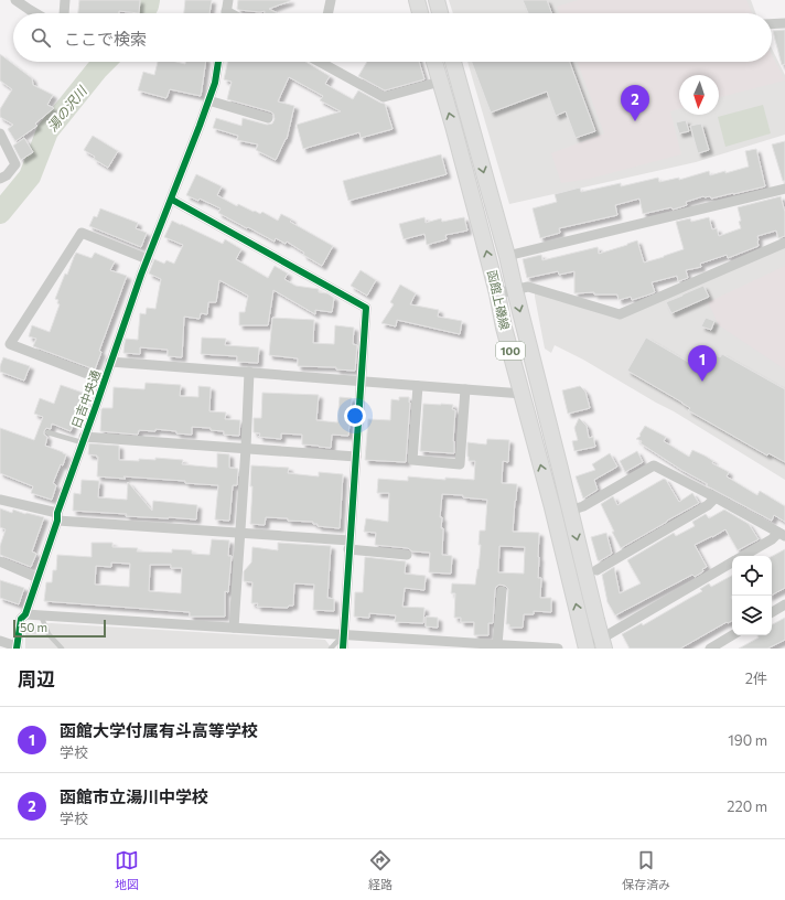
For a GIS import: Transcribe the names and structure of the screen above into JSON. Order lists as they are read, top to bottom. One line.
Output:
{"streets":{"main road":["函館上磯線","100"],"street":["日吉中央通"]},"water":["湯の沢川"],"scale_bar":"50 m","north":"bottom","page":{"search":"ここで検索","pins":["2","1"],"scale":"50 m","heading":["周辺","2件"],"list":[{"mark":"1","name":"函館大学付属有斗高等学校","note":"学校","value":"190 m"},{"mark":"2","name":"函館市立湯川中学校","note":"学校","value":"220 m"}],"nav":["地図","経路","保存済み"]}}
